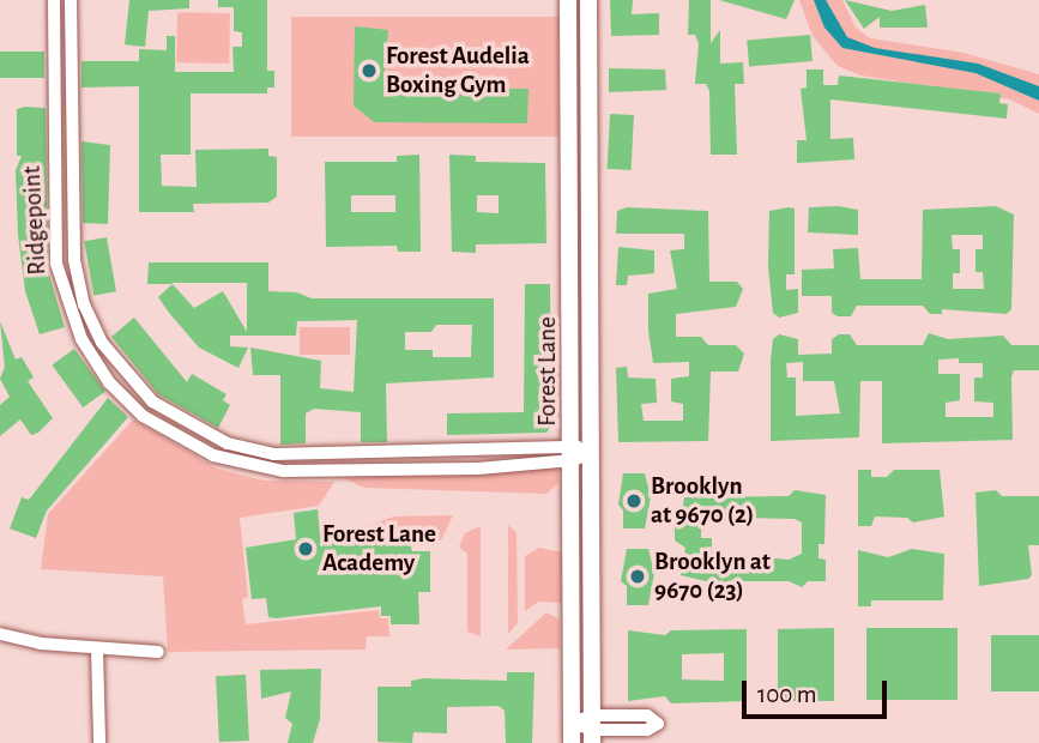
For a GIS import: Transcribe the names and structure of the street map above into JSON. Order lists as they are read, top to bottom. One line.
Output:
{"streets":{"main road":["Forest Lane"],"street":["Ridgepoint"]},"crossings":[["Ridgepoint","Forest Lane"]],"places":["Forest Audelia Boxing Gym","Brooklyn at 9670 (2)","Forest Lane Academy","Brooklyn at 9670 (23)"],"scale_bar":"100 m"}
